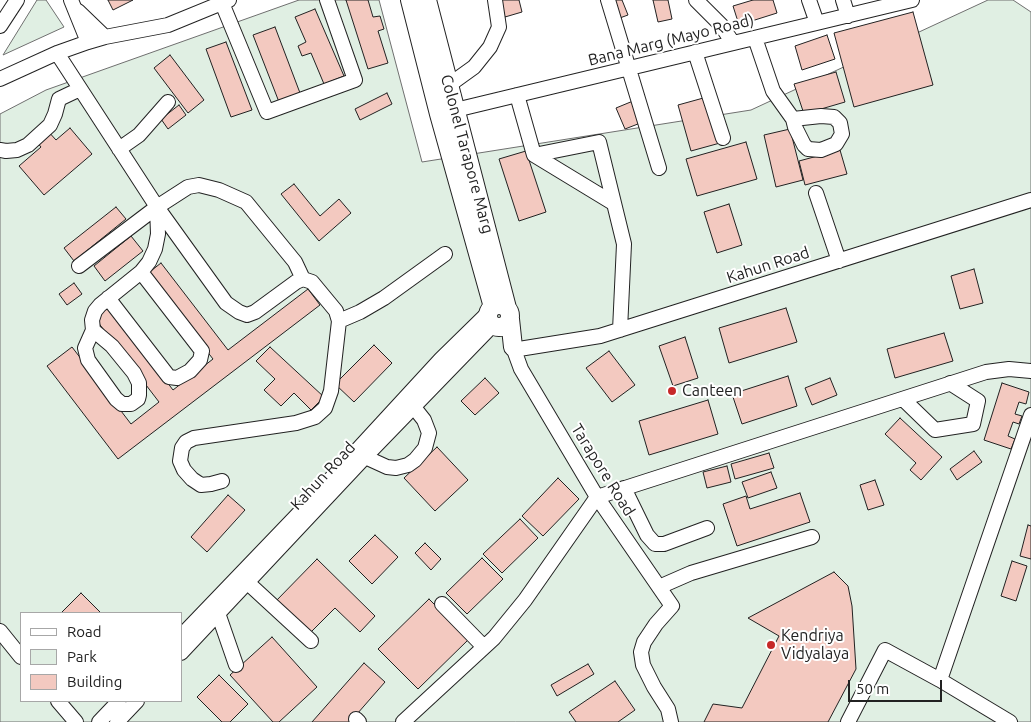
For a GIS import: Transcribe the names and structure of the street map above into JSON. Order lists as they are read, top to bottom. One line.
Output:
{"streets":{"main road":["Colonel Tarapore Marg"],"street":["Bana Marg (Mayo Road)","Kahun Road","Tarapore Road"]},"crossings":[["Bana Marg (Mayo Road)","Colonel Tarapore Marg"],["Colonel Tarapore Marg","Kahun Road"],["Kahun Road","Tarapore Road"]],"places":["Canteen","Kendriya Vidyalaya"],"legend":["Road","Park","Building"],"scale_bar":"50 m"}
